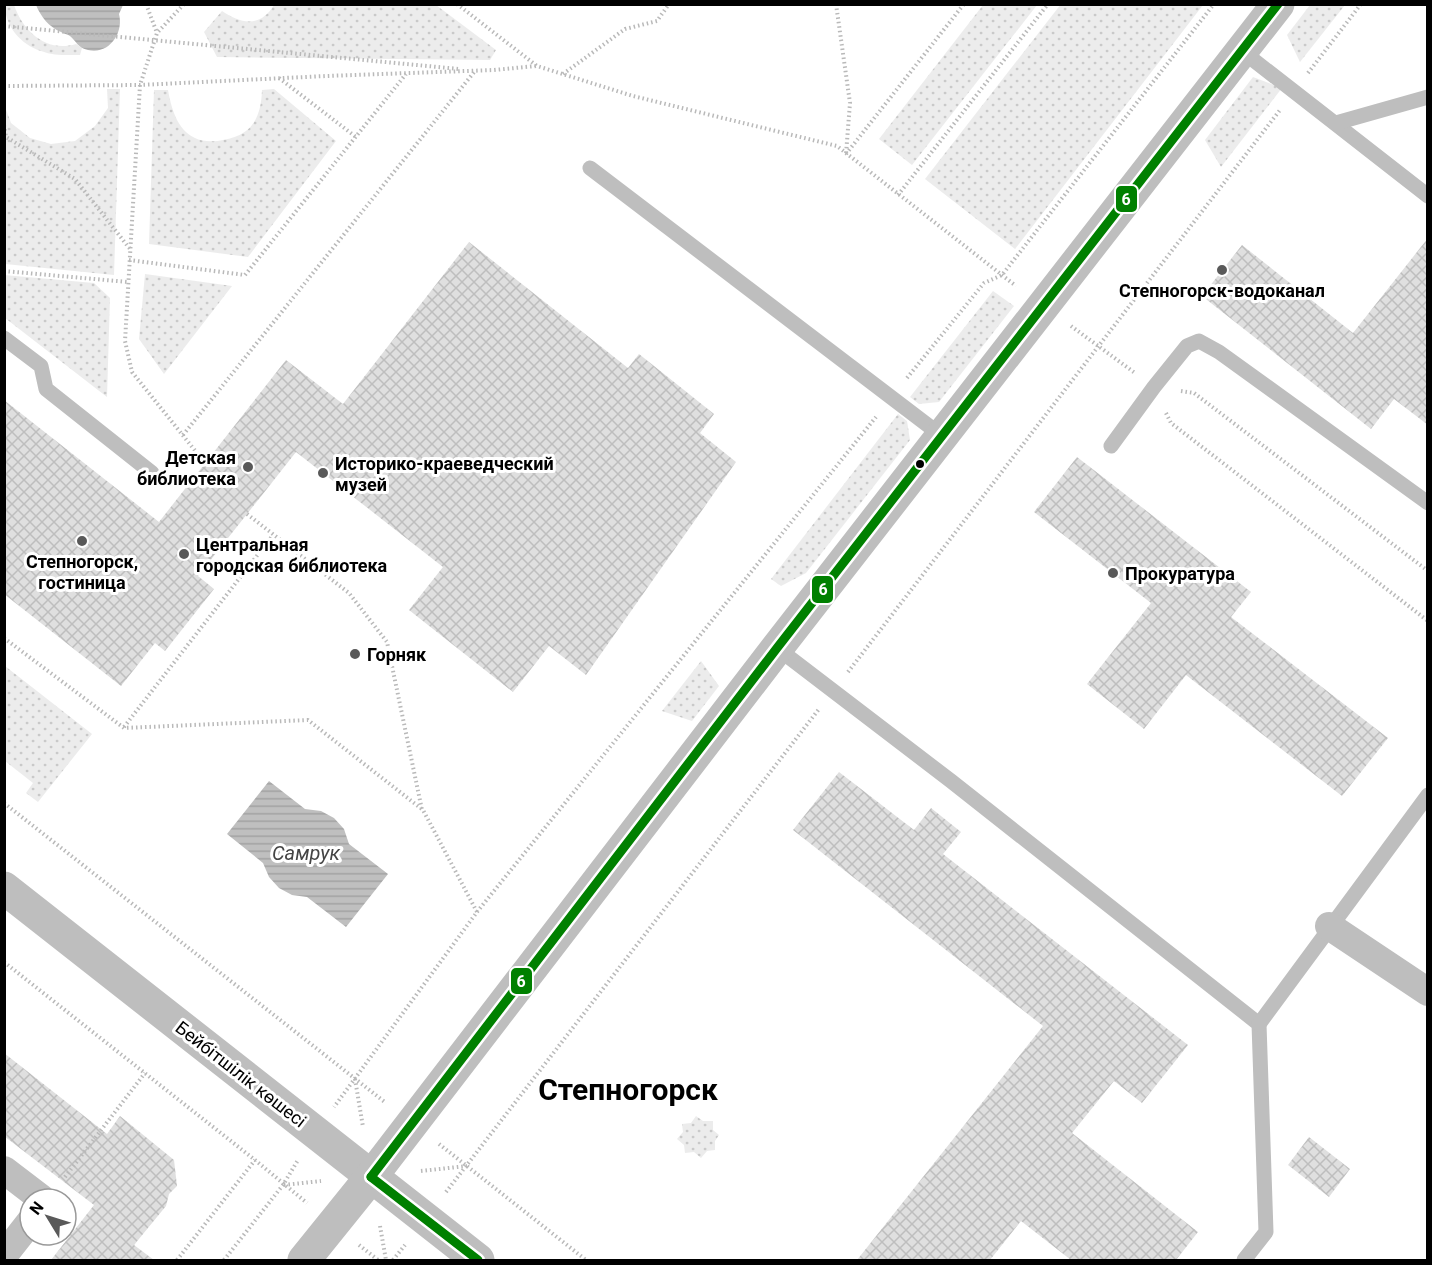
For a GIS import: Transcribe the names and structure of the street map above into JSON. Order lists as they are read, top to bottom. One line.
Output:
{"streets":{"street":["Бейбітшілік көшесі"]},"districts":["Степногорск"],"water":["Самрук"],"places":["Степногорск-водоканал","Детская библиотека","Историко-краеведческий музей","Степногорск, гостиница","Центральная городская библиотека","Прокуратура","Горняк"],"lines":["transit line 6"],"north":"top left"}
